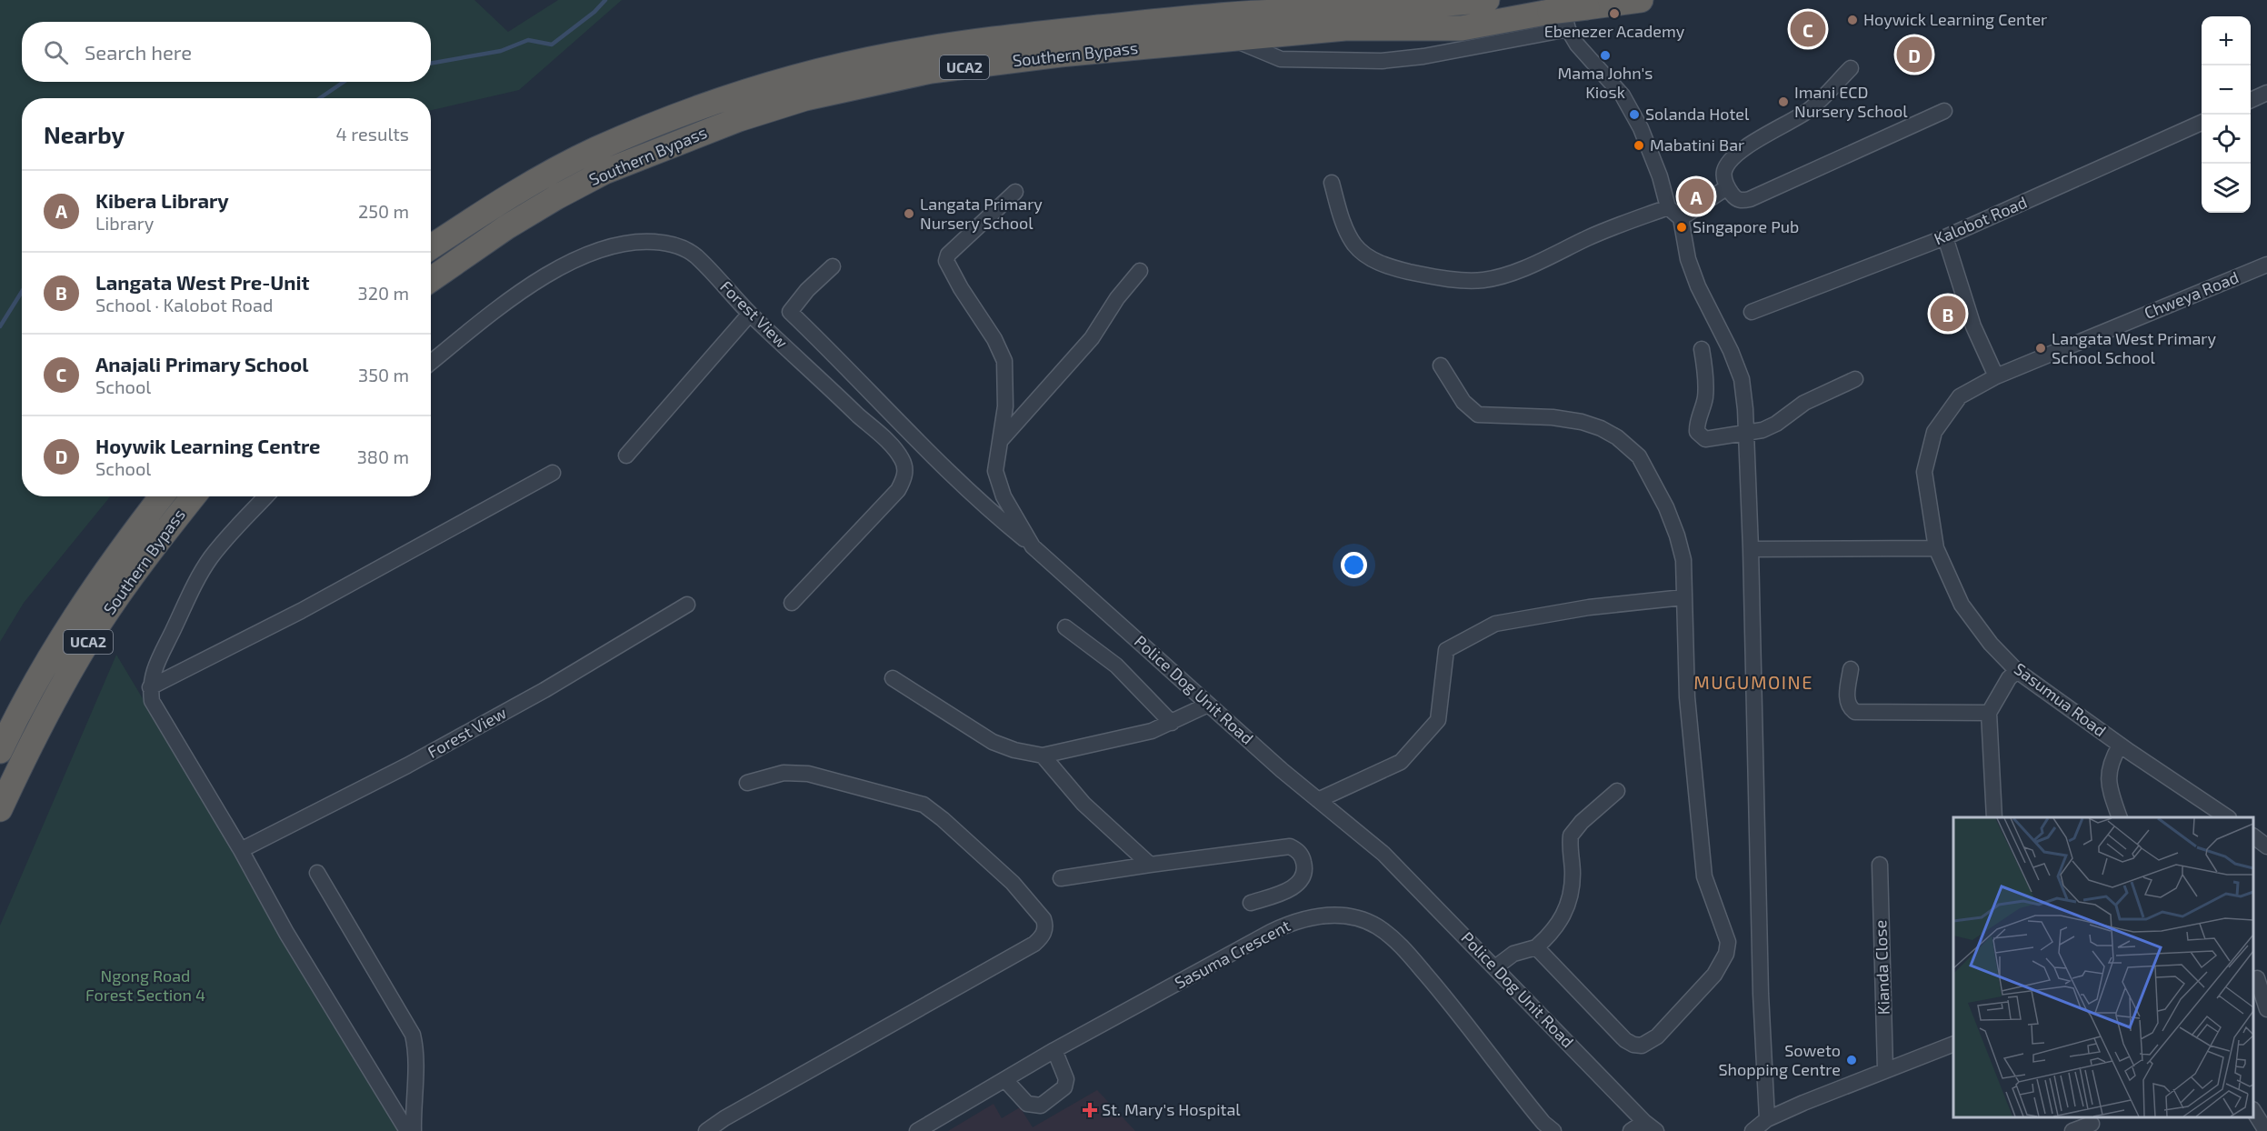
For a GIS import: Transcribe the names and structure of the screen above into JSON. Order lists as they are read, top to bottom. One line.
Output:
{"streets":{"highway":["Southern Bypass","UCA2"],"street":["Kalobot Road","Chweya Road","Forest View","Police Dog Unit Road","Sasumua Road","Sasuma Crescent","Kianda Close"]},"crossings":[["Chweya Road","Sasumua Road"]],"districts":["MUGUMOINE"],"parks":["Ngong Road Forest Section 4"],"places":{"other":["Ebenezer Academy","Hoywick Learning Center","Mama John's Kiosk","Imani ECD Nursery School","Solanda Hotel","Mabatini Bar","Langata Primary Nursery School","Singapore Pub","Langata West Primary School School","Soweto Shopping Centre"],"health":["St. Mary's Hospital"]},"page":{"pins":["C","D","A","B"],"map_buttons":["+","−"],"search":"Search here","heading":["Nearby","4 results"],"list":[{"mark":"A","name":"Kibera Library","note":"Library","value":"250 m"},{"mark":"B","name":"Langata West Pre-Unit","note":"School · Kalobot Road","value":"320 m"},{"mark":"C","name":"Anajali Primary School","note":"School","value":"350 m"},{"mark":"D","name":"Hoywik Learning Centre","note":"School","value":"380 m"}]}}
